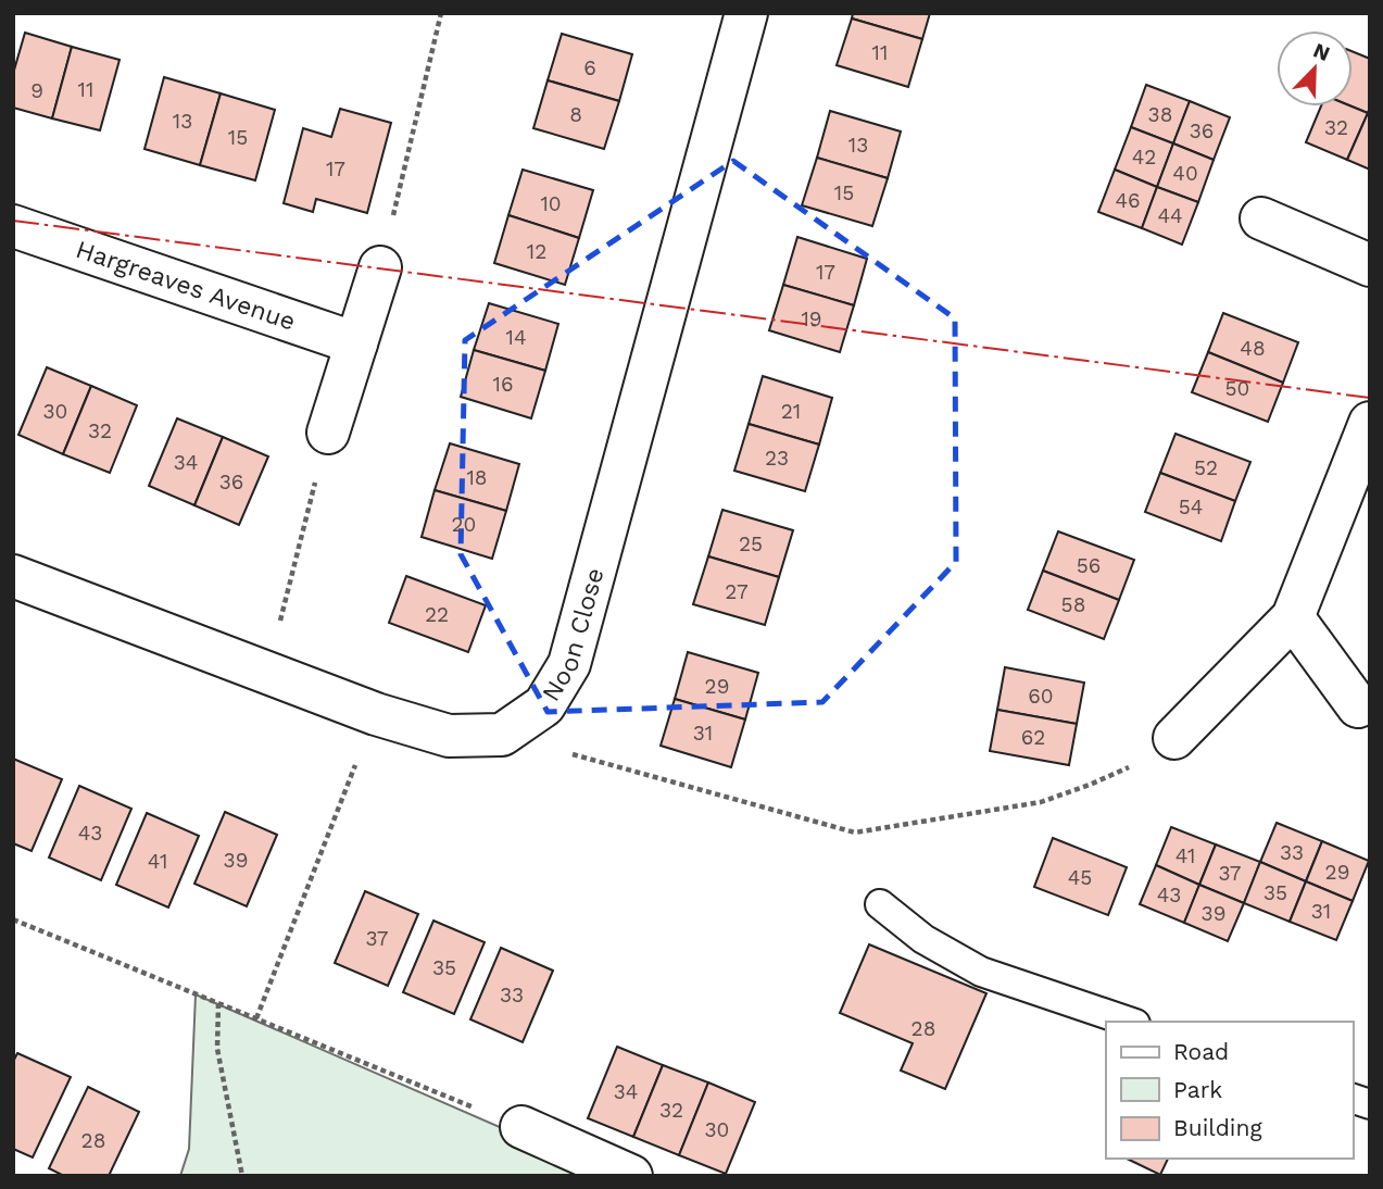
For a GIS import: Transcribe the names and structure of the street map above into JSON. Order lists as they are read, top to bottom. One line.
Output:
{"streets":{"street":["Hargreaves Avenue","Noon Close"]},"house_numbers":["11","6","11","9","8","38","13","32","36","15","13","42","17","40","15","46","10","44","12","17","19","14","48","16","50","30","21","32","23","34","52","18","36","54","20","25","56","27","58","22","29","60","31","62","43","33","41","39","41","29","37","45","35","43","31","39","37","35","33","28","34","32","30","28"],"legend":["Road","Park","Building"],"north":"top right"}
